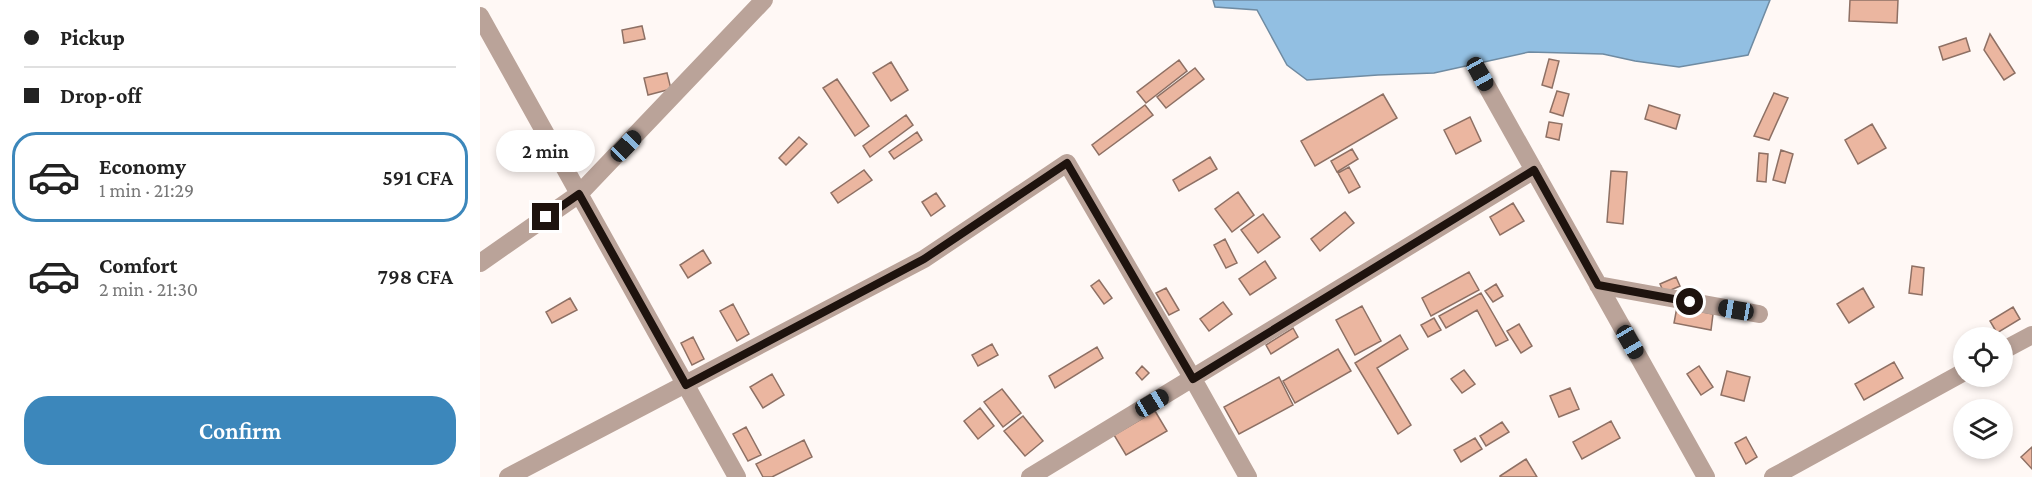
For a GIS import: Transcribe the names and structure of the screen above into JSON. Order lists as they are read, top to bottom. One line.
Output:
{"page":{"banner":["Pickup","Drop-off"],"bubble":"2 min","list":[{"name":"Economy","note":"1 min · 21:29","value":"591 CFA"},{"name":"Comfort","note":"2 min · 21:30","value":"798 CFA"}],"buttons":"Confirm"}}
